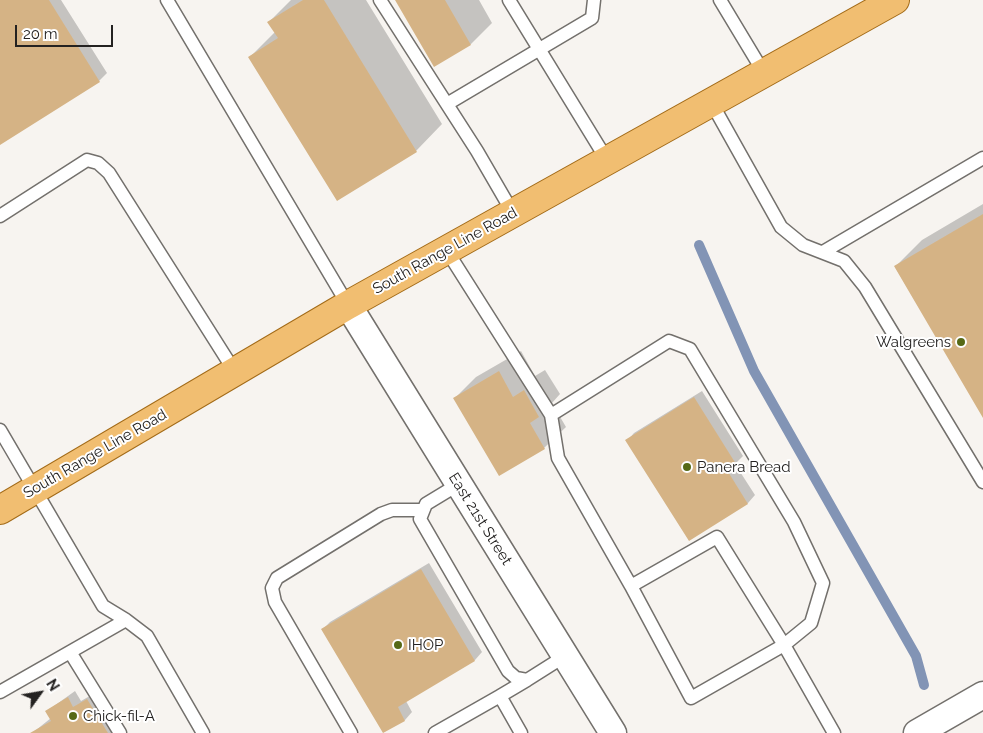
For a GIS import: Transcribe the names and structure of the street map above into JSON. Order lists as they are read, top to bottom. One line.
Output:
{"streets":{"main road":["South Range Line Road"],"street":["East 21st Street"]},"crossings":[["South Range Line Road","East 21st Street"]],"places":["Walgreens","Panera Bread","IHOP","Chick-fil-A"],"scale_bar":"20 m","north":"top right"}
